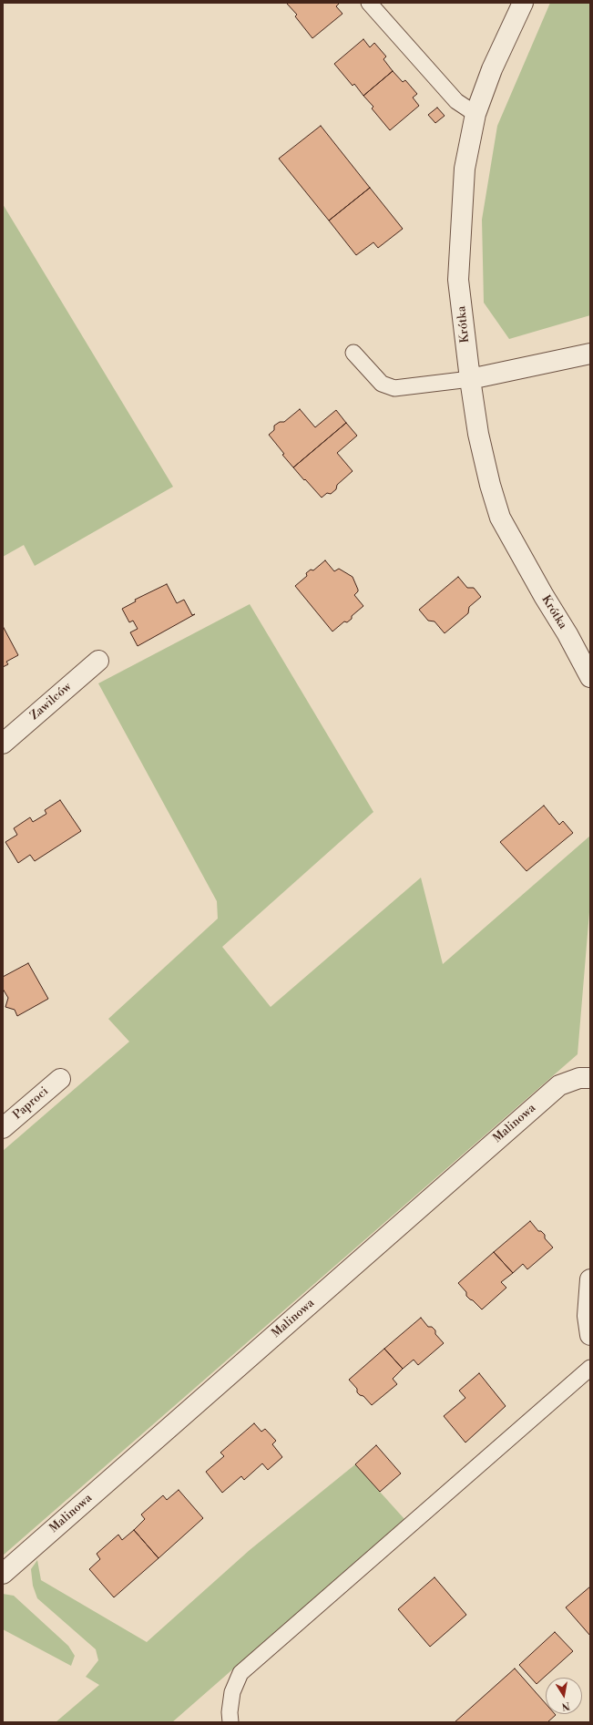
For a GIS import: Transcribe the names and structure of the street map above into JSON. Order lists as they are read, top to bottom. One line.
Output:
{"streets":{"street":["Krótka","Zawilców","Paproci","Malinowa"]},"north":"bottom"}
